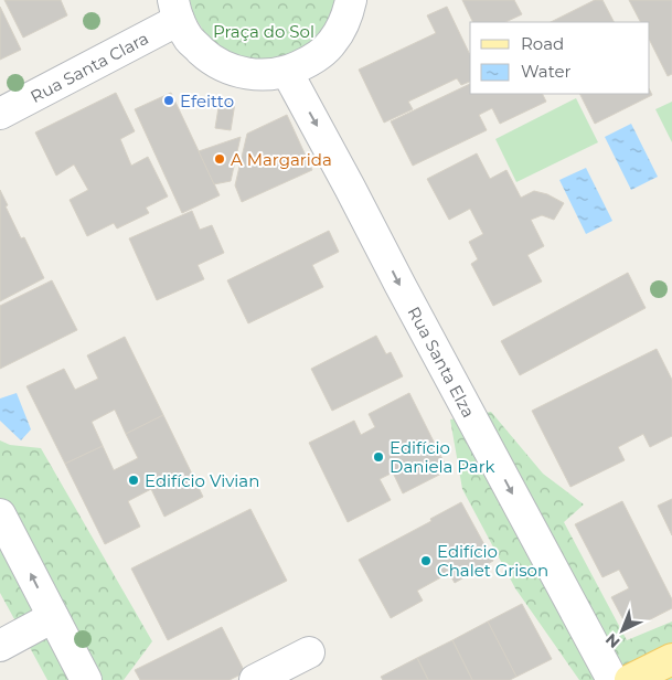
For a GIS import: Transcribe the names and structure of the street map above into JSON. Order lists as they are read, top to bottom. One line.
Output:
{"streets":{"street":["Rua Santa Clara","Rua Santa Elza"]},"one_way":["Rua Santa Elza"],"parks":["Praça do Sol"],"places":["Efeitto","A Margarida","Edifício Daniela Park","Edifício Vivian","Edifício Chalet Grison"],"legend":["Road","Water"],"north":"bottom left"}
